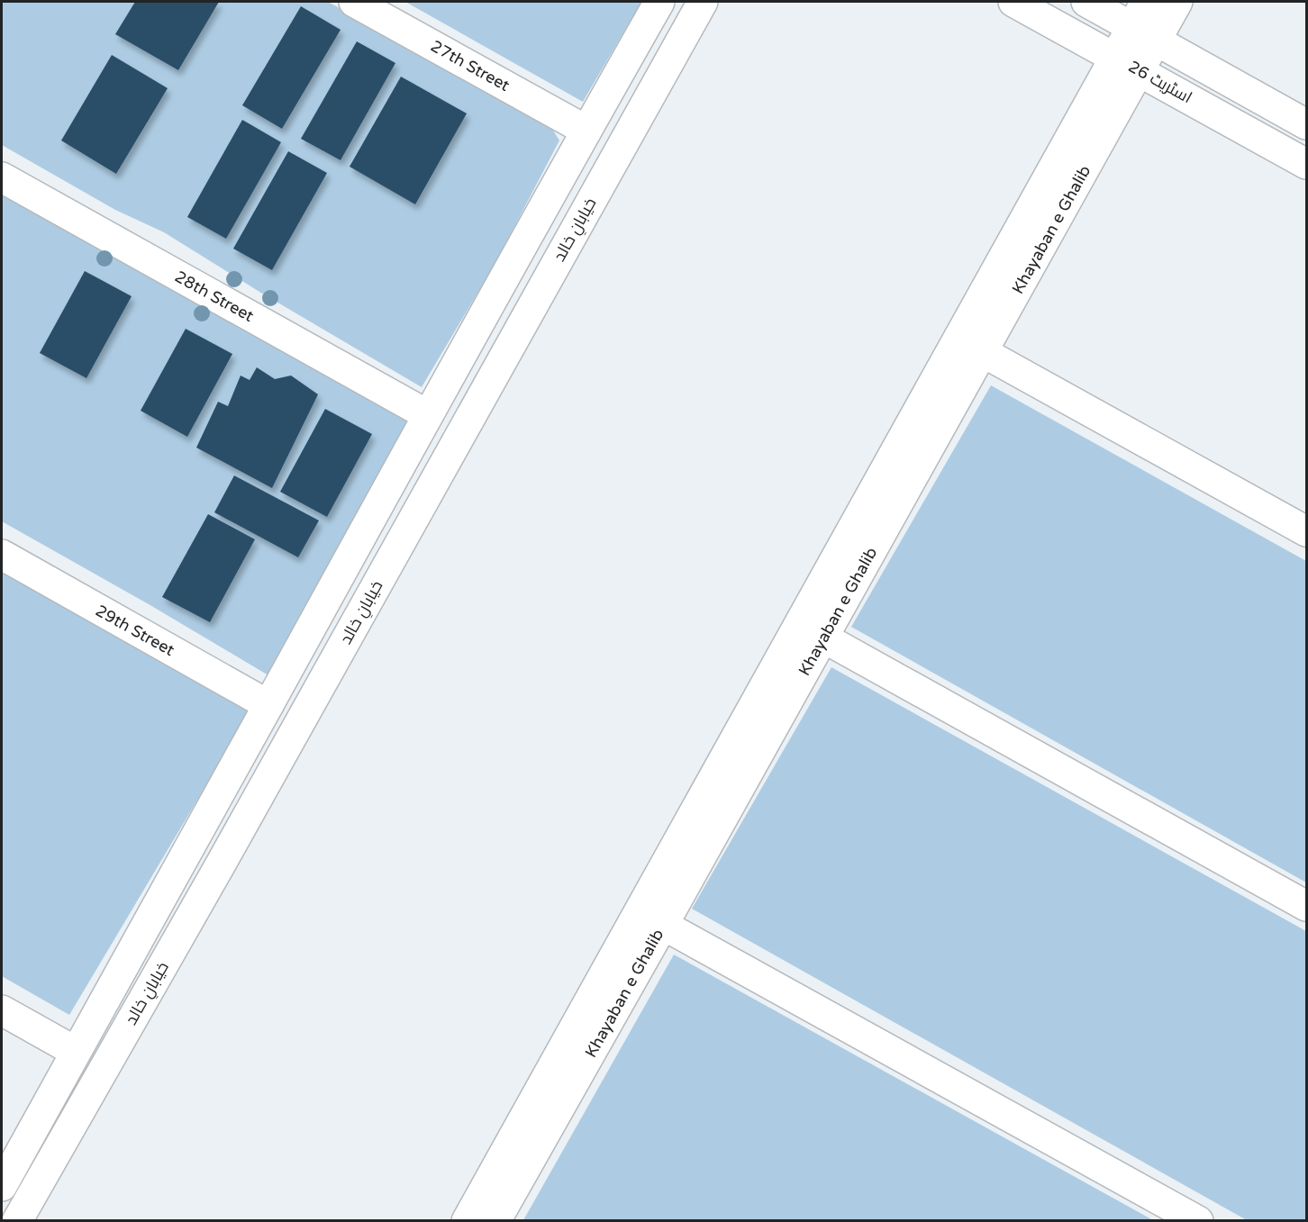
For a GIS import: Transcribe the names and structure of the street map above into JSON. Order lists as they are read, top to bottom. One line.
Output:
{"streets":{"street":["27th Street","اسٹریٹ 26","خیابانِ خالد","Khayaban e Ghalib","28th Street","29th Street"]},"crossings":[["27th Street","خیابانِ خالد"],["اسٹریٹ 26","Khayaban e Ghalib"],["خیابانِ خالد","28th Street"],["خیابانِ خالد","29th Street"]]}
